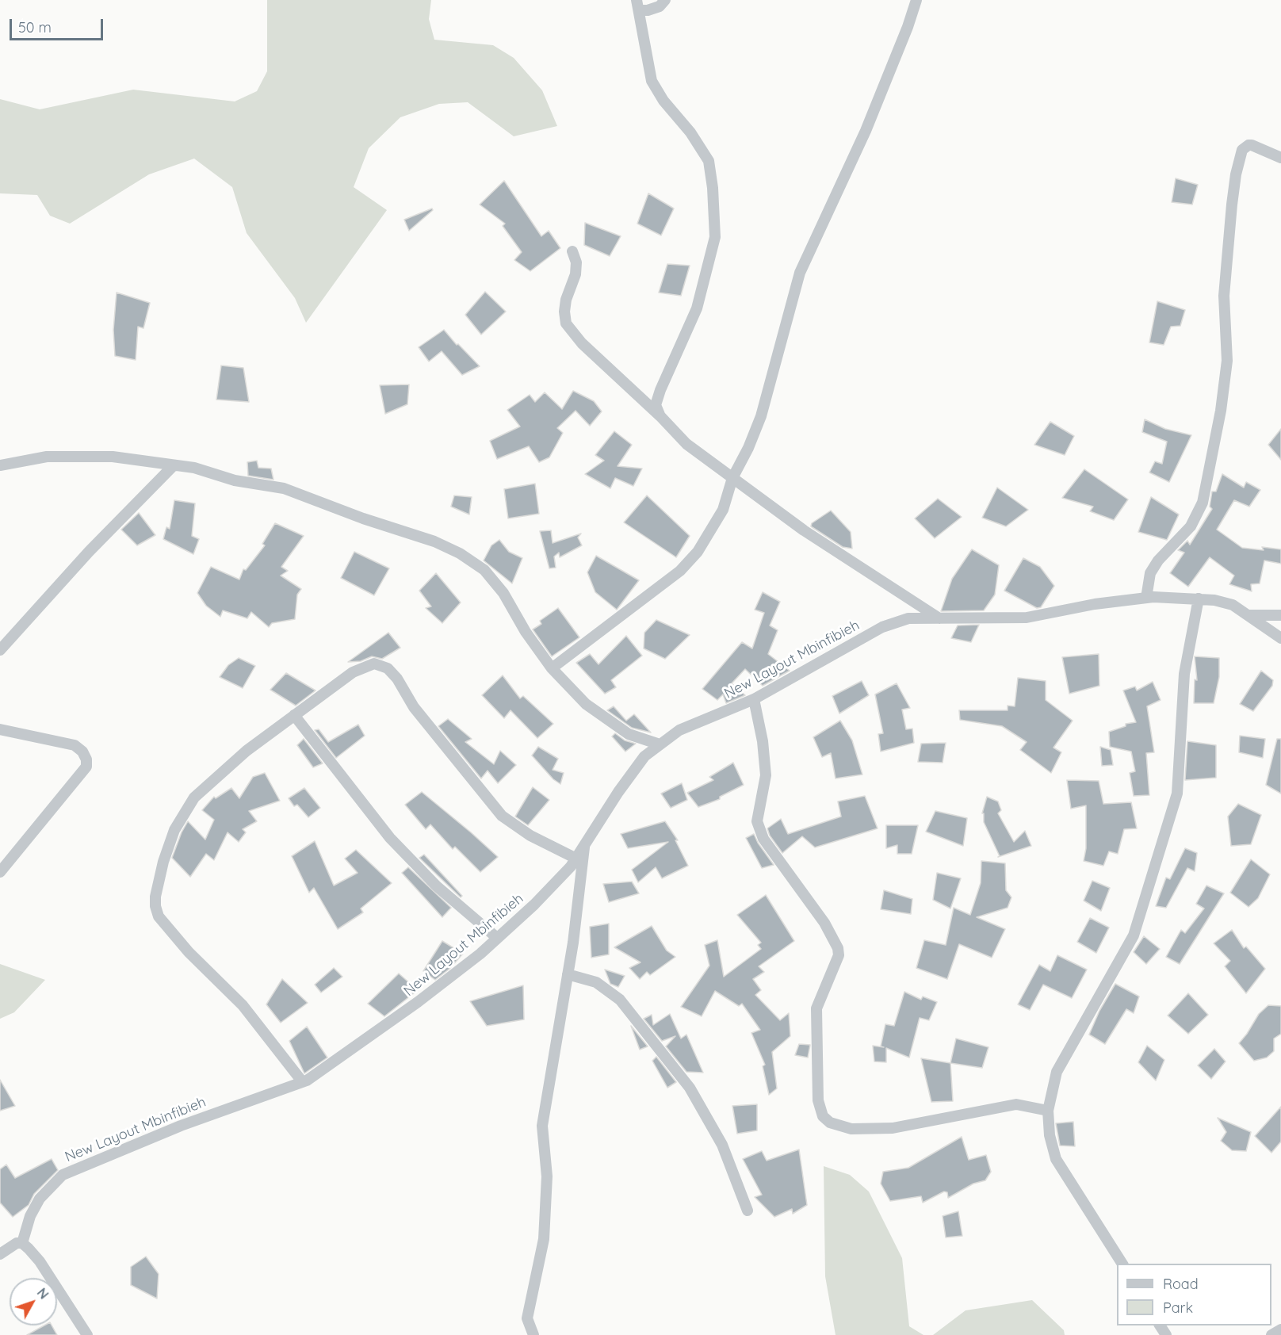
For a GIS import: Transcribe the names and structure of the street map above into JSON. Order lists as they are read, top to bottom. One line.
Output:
{"streets":{"street":["New Layout Mbinfibieh"]},"legend":["Road","Park"],"scale_bar":"50 m","north":"top right"}
